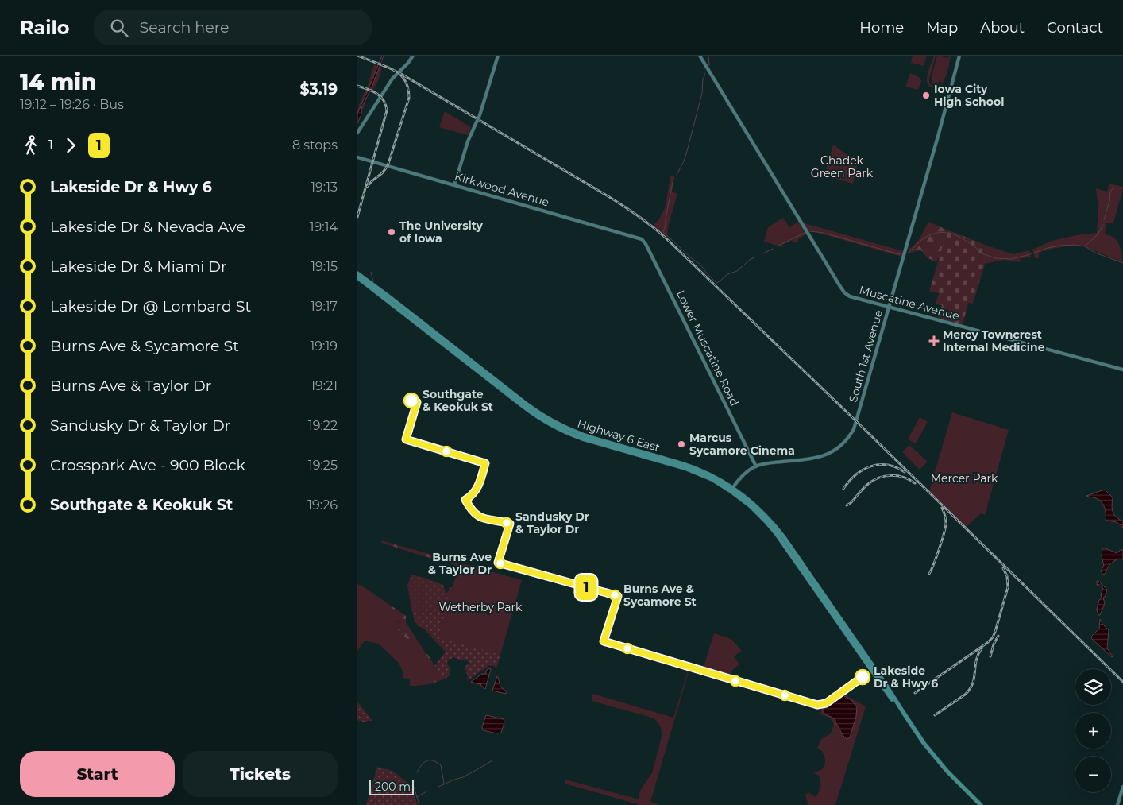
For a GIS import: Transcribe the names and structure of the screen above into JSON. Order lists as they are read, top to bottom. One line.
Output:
{"streets":{"main road":["Kirkwood Avenue","Muscatine Avenue","Lower Muscatine Road","South 1st Avenue","Highway 6 East"]},"crossings":[["Kirkwood Avenue","Lower Muscatine Road"],["Muscatine Avenue","South 1st Avenue"],["Lower Muscatine Road","South 1st Avenue"],["South 1st Avenue","Highway 6 East"]],"parks":["Chadek Green Park","Mercer Park","Wetherby Park"],"places":{"other":["Iowa City High School","The University of Iowa","Southgate & Keokuk St","Marcus Sycamore Cinema","Sandusky Dr & Taylor Dr","Burns Ave & Taylor Dr","Burns Ave & Sycamore St","Lakeside Dr & Hwy 6"],"health":["Mercy Towncrest Internal Medicine"]},"lines":["bus line 1"],"scale_bar":"200 m","page":{"header":"Railo","search":"Search here","nav":["Home","Map","About","Contact"],"heading":["14 min","19:12 – 19:26 · Bus","$3.19"],"on_map":"1","legs":["1","1","8 stops"],"list":[{"name":"Lakeside Dr & Hwy 6","value":"19:13"},{"name":"Lakeside Dr & Nevada Ave","value":"19:14"},{"name":"Lakeside Dr & Miami Dr","value":"19:15"},{"name":"Lakeside Dr @ Lombard St","value":"19:17"},{"name":"Burns Ave & Sycamore St","value":"19:19"},{"name":"Burns Ave & Taylor Dr","value":"19:21"},{"name":"Sandusky Dr & Taylor Dr","value":"19:22"},{"name":"Crosspark Ave - 900 Block","value":"19:25"},{"name":"Southgate & Keokuk St","value":"19:26"}],"map_buttons":["+","−"],"buttons":["Start","Tickets"],"scale":"200 m"}}
